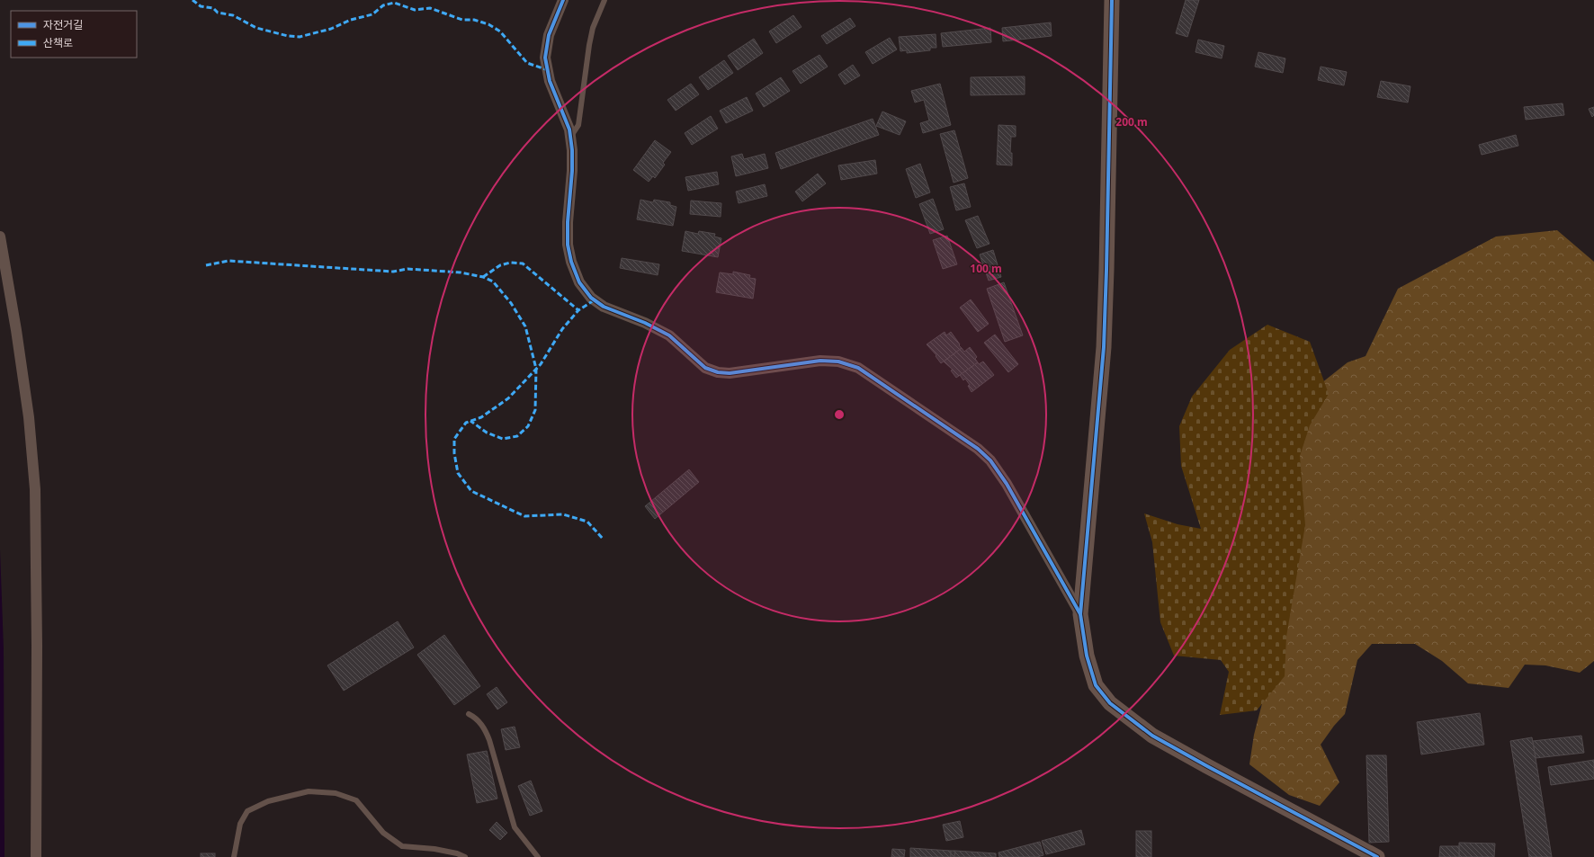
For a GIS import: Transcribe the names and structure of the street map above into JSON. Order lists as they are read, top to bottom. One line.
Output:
{"legend":["자전거길","산책로"],"rings":["200 m","100 m"]}
